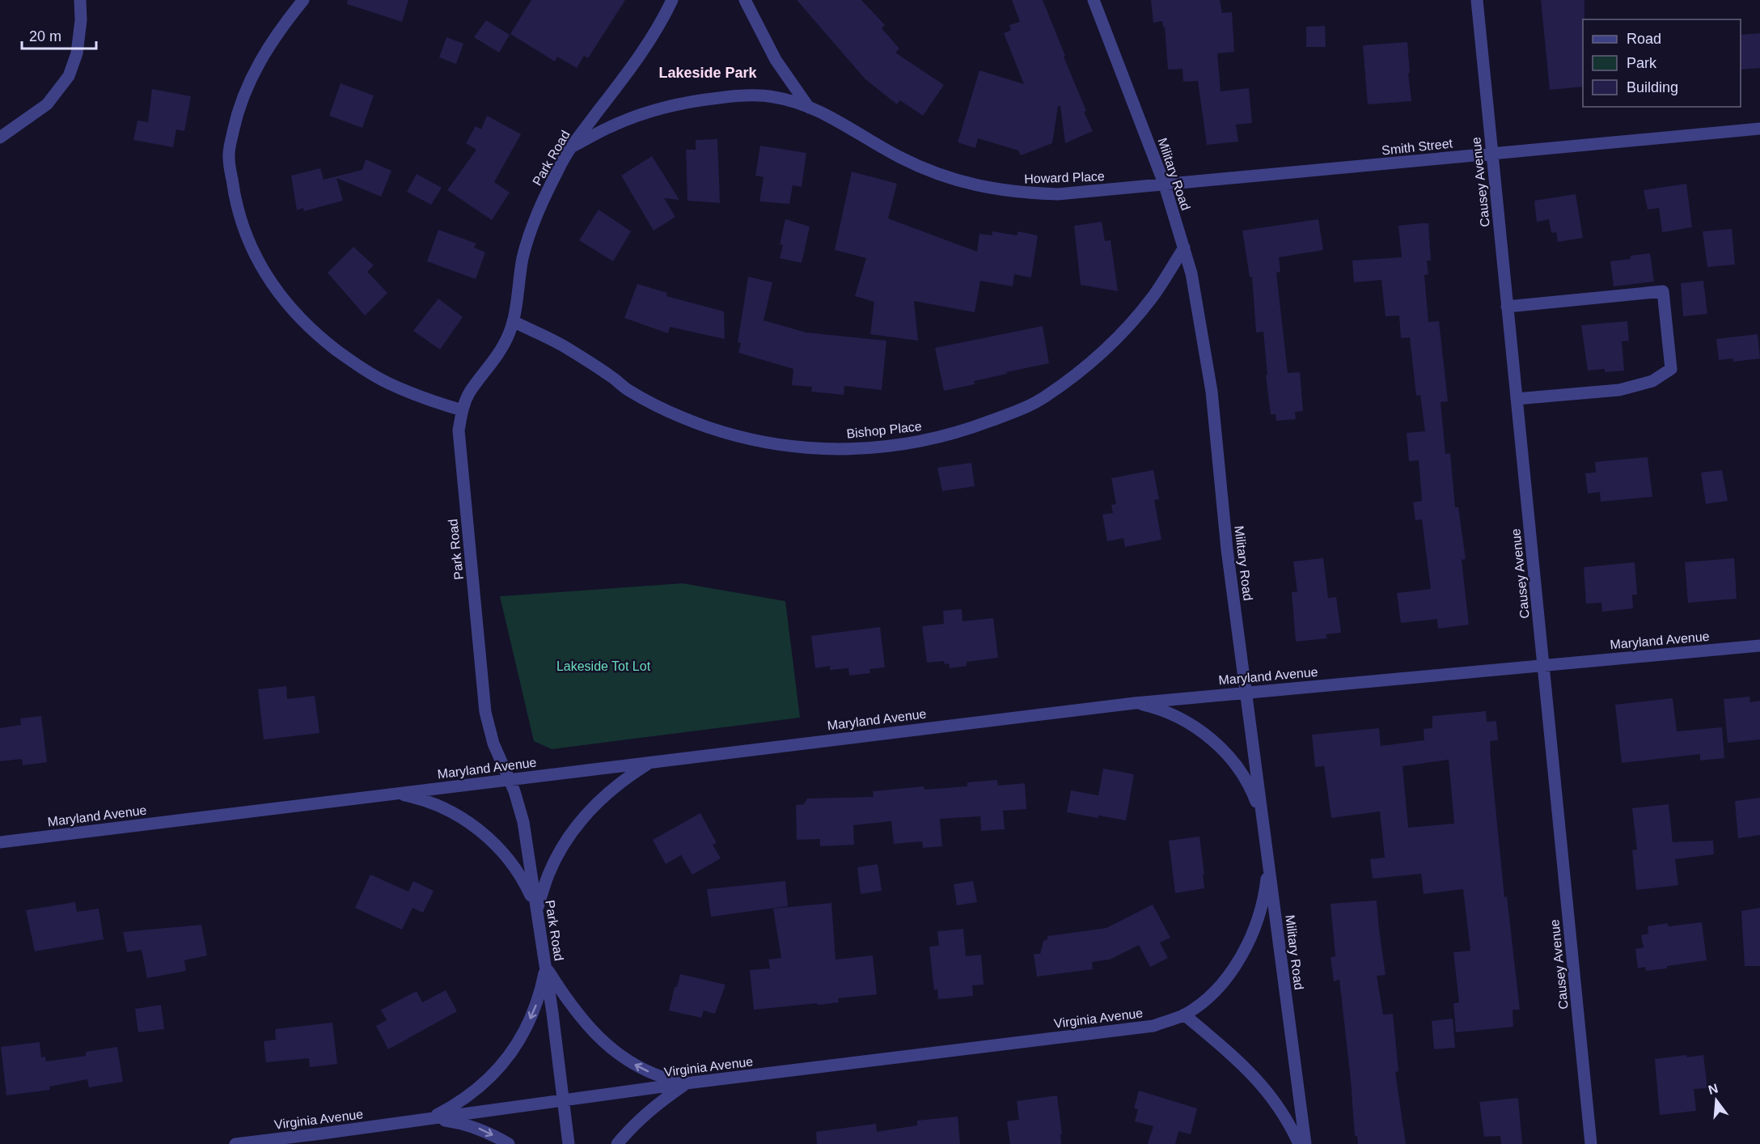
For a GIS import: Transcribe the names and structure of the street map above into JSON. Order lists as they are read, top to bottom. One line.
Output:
{"streets":{"street":["Smith Street","Park Road","Military Road","Howard Place","Causey Avenue","Bishop Place","Maryland Avenue","Virginia Avenue"]},"crossings":[["Smith Street","Military Road"],["Smith Street","Howard Place"],["Smith Street","Causey Avenue"],["Park Road","Howard Place"],["Park Road","Bishop Place"],["Park Road","Maryland Avenue"],["Park Road","Virginia Avenue"],["Military Road","Howard Place"],["Military Road","Bishop Place"],["Military Road","Maryland Avenue"],["Military Road","Virginia Avenue"],["Causey Avenue","Maryland Avenue"]],"districts":["Lakeside Park"],"parks":["Lakeside Tot Lot"],"legend":["Road","Park","Building"],"scale_bar":"20 m","north":"top"}
